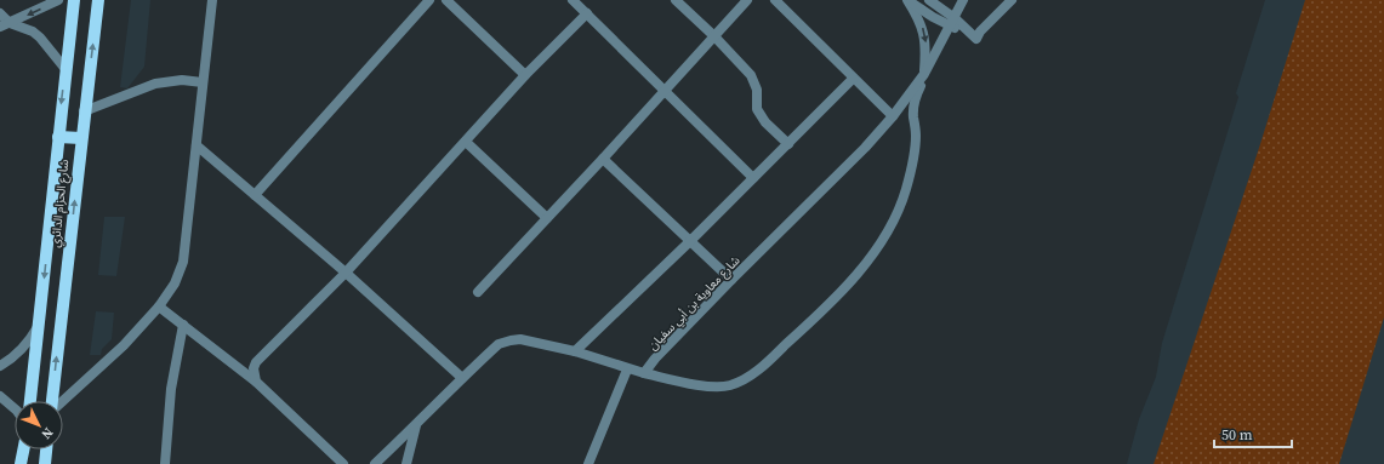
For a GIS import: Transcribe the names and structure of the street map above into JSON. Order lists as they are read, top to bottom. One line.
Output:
{"streets":{"main road":["شارع الحزام الدائري"],"street":["شارع معاوية بن أبي سفيان"]},"scale_bar":"50 m","north":"bottom right"}
